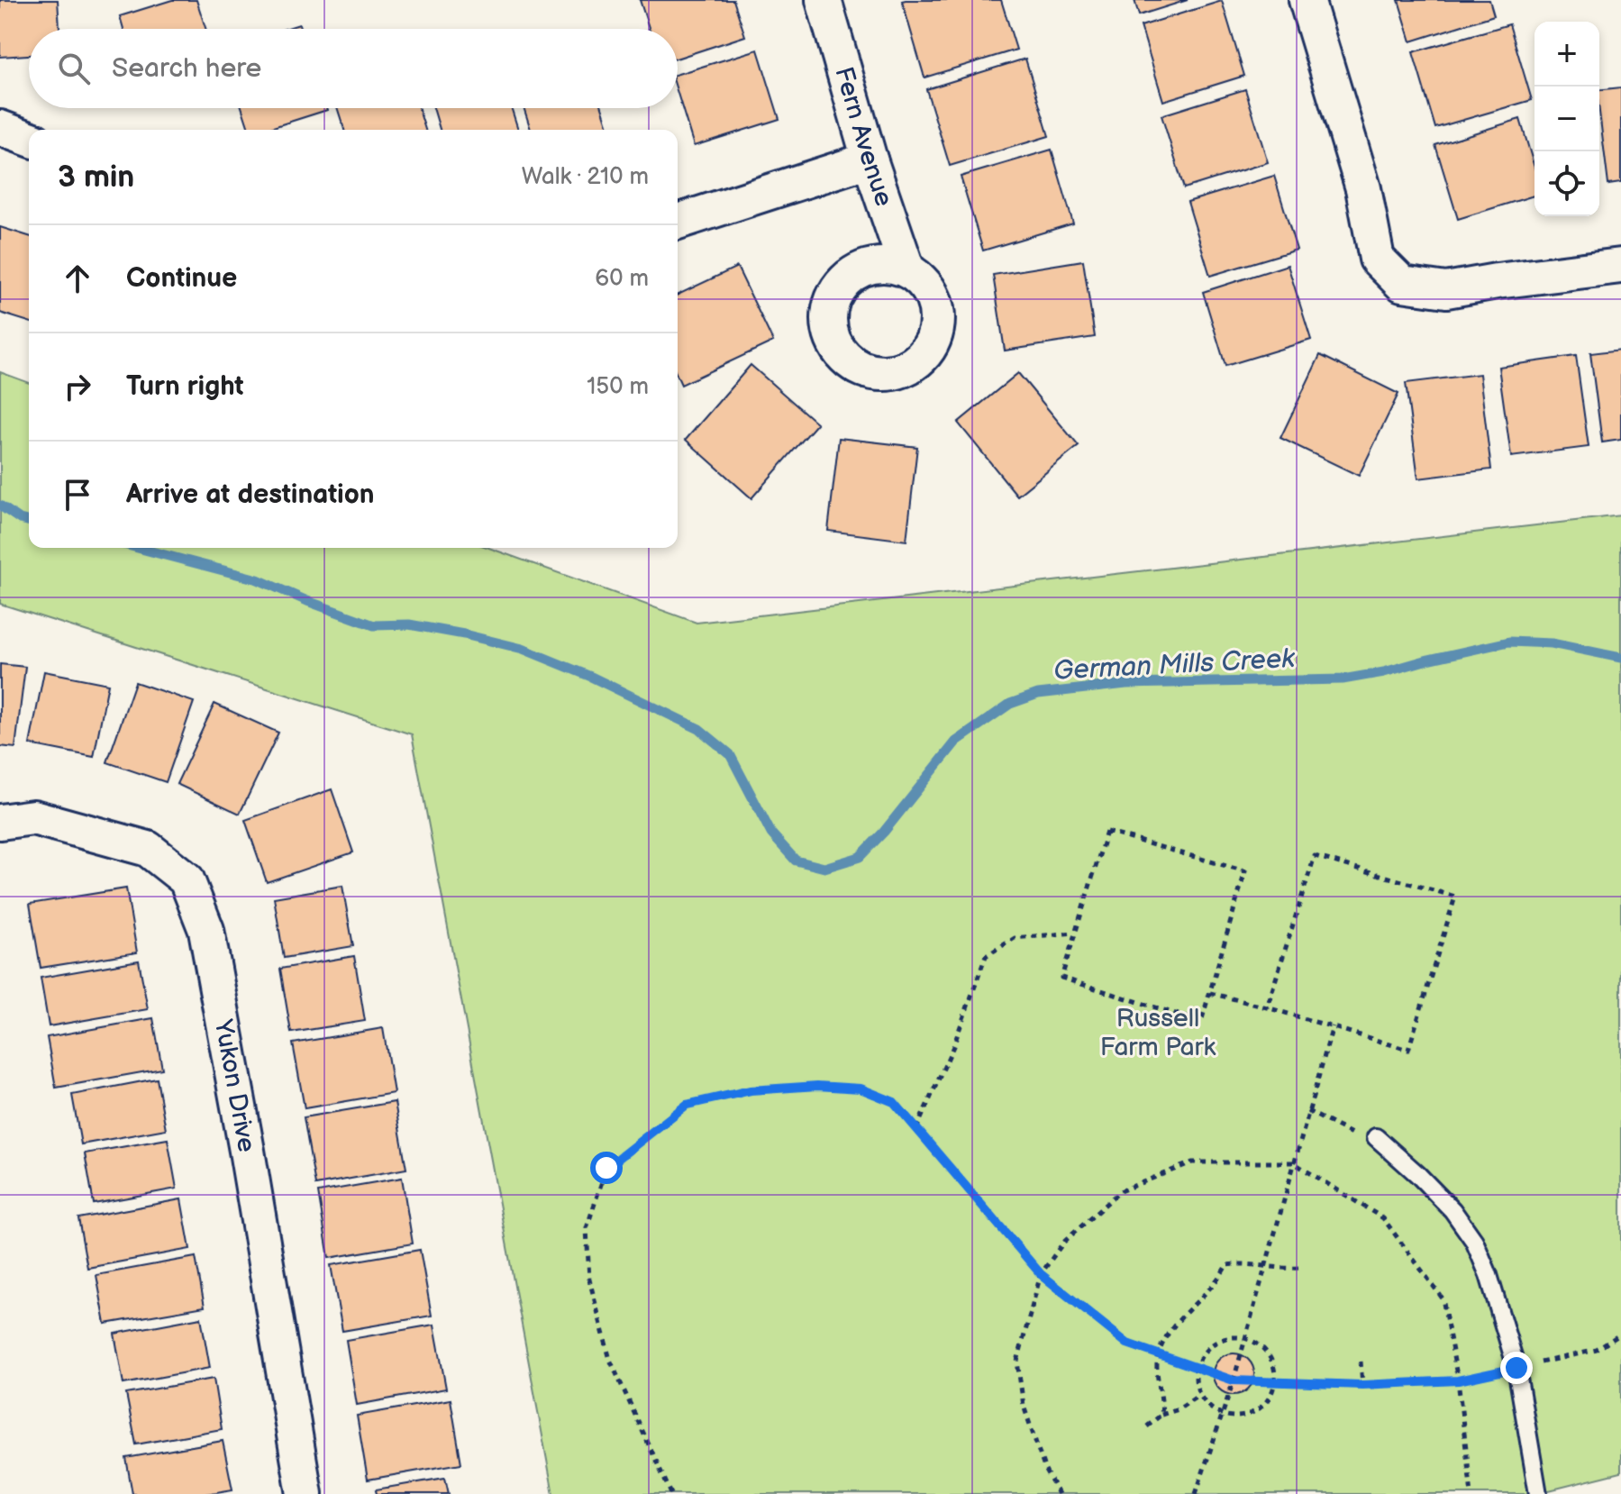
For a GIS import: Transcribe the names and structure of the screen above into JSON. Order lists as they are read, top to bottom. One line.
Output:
{"streets":{"street":["Fern Avenue","Yukon Drive"]},"water":["German Mills Creek"],"parks":["Russell Farm Park"],"page":{"map_buttons":["+","−"],"search":"Search here","heading":["3 min","Walk · 210 m"],"list":[["Continue","60 m"],["Turn right","150 m"],"Arrive at destination"]}}
